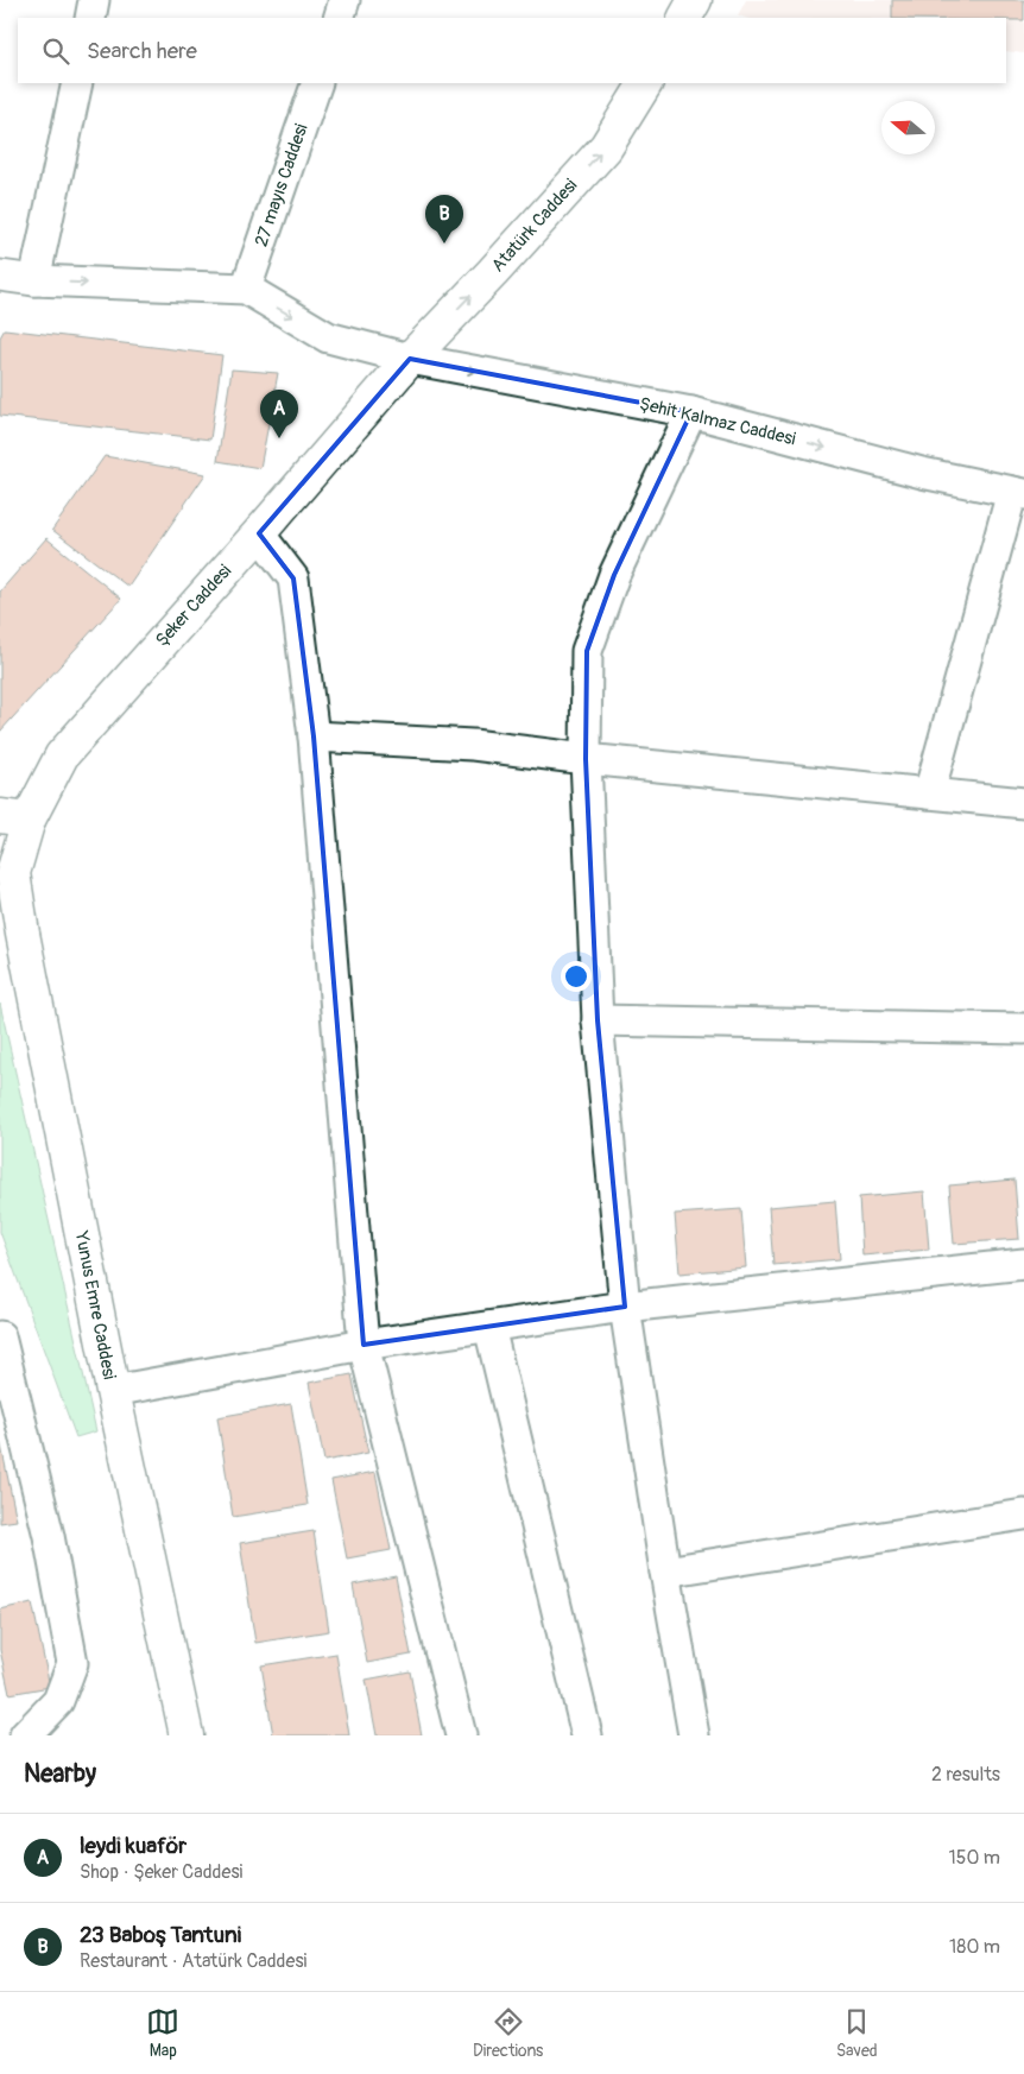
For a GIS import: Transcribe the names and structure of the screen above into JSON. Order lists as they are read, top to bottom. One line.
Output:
{"streets":{"main road":["Atatürk Caddesi","Şeker Caddesi","Yunus Emre Caddesi"],"street":["27 mayıs Caddesi","Şehit Kalmaz Caddesi"]},"crossings":[["27 mayıs Caddesi","Şehit Kalmaz Caddesi"],["Atatürk Caddesi","Şehit Kalmaz Caddesi"],["Atatürk Caddesi","Şeker Caddesi"],["Şehit Kalmaz Caddesi","Şeker Caddesi"],["Şeker Caddesi","Yunus Emre Caddesi"]],"one_way":["Atatürk Caddesi","Şehit Kalmaz Caddesi"],"north":"left","page":{"search":"Search here","pins":["B","A"],"heading":["Nearby","2 results"],"list":[{"mark":"A","name":"leydi kuaför","note":"Shop · Şeker Caddesi","value":"150 m"},{"mark":"B","name":"23 Baboş Tantuni","note":"Restaurant · Atatürk Caddesi","value":"180 m"}],"nav":["Map","Directions","Saved"]}}
